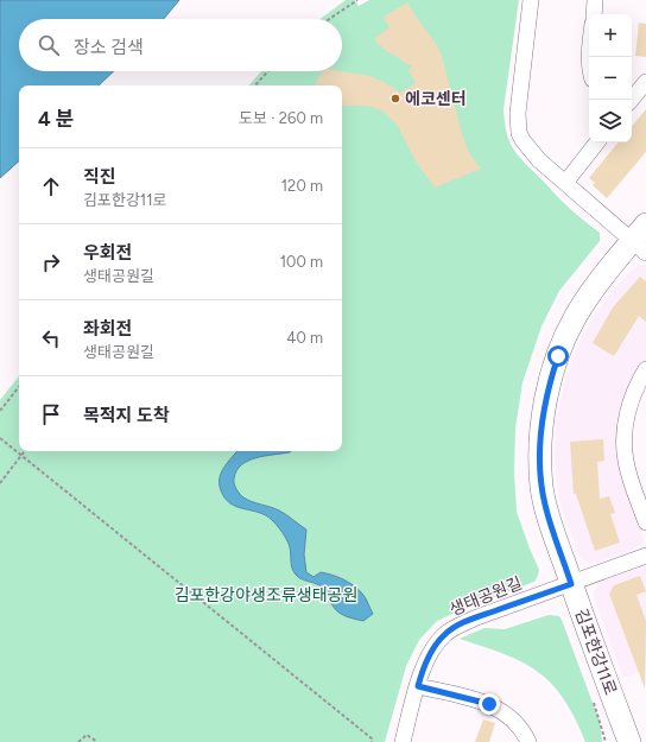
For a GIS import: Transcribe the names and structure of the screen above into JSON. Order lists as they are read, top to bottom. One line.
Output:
{"streets":{"main road":["김포한강11로"],"street":["생태공원길"]},"crossings":[["생태공원길","김포한강11로"]],"parks":["김포한강야생조류생태공원"],"places":["에코센터"],"page":{"map_buttons":["+","−"],"search":"장소 검색","heading":["4 분","도보 · 260 m"],"list":[["직진","김포한강11로","120 m"],["우회전","생태공원길","100 m"],["좌회전","생태공원길","40 m"],"목적지 도착"]}}
